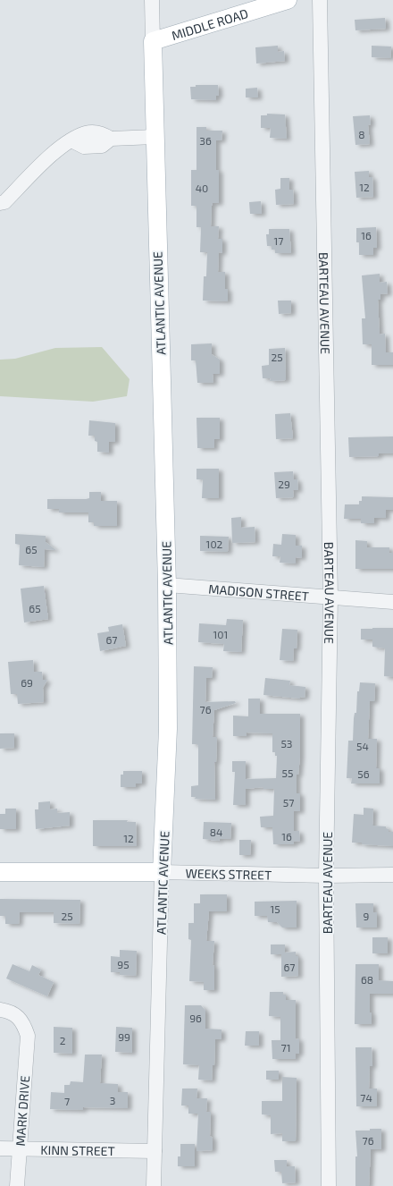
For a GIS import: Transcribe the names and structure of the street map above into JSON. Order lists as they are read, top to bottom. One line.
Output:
{"streets":{"main road":["MIDDLE ROAD","ATLANTIC AVENUE","WEEKS STREET"],"street":["BARTEAU AVENUE","MADISON STREET","MARK DRIVE","KINN STREET"]},"crossings":[["MIDDLE ROAD","ATLANTIC AVENUE"],["ATLANTIC AVENUE","MADISON STREET"],["ATLANTIC AVENUE","WEEKS STREET"],["ATLANTIC AVENUE","KINN STREET"],["BARTEAU AVENUE","MADISON STREET"],["BARTEAU AVENUE","WEEKS STREET"],["MARK DRIVE","KINN STREET"]],"house_numbers":["8","36","12","40","16","17","25","29","102","65","65","101","67","69","76","53","54","55","56","57","84","16","12","15","25","9","95","67","68","96","99","2","71","74","3","7","76"]}
